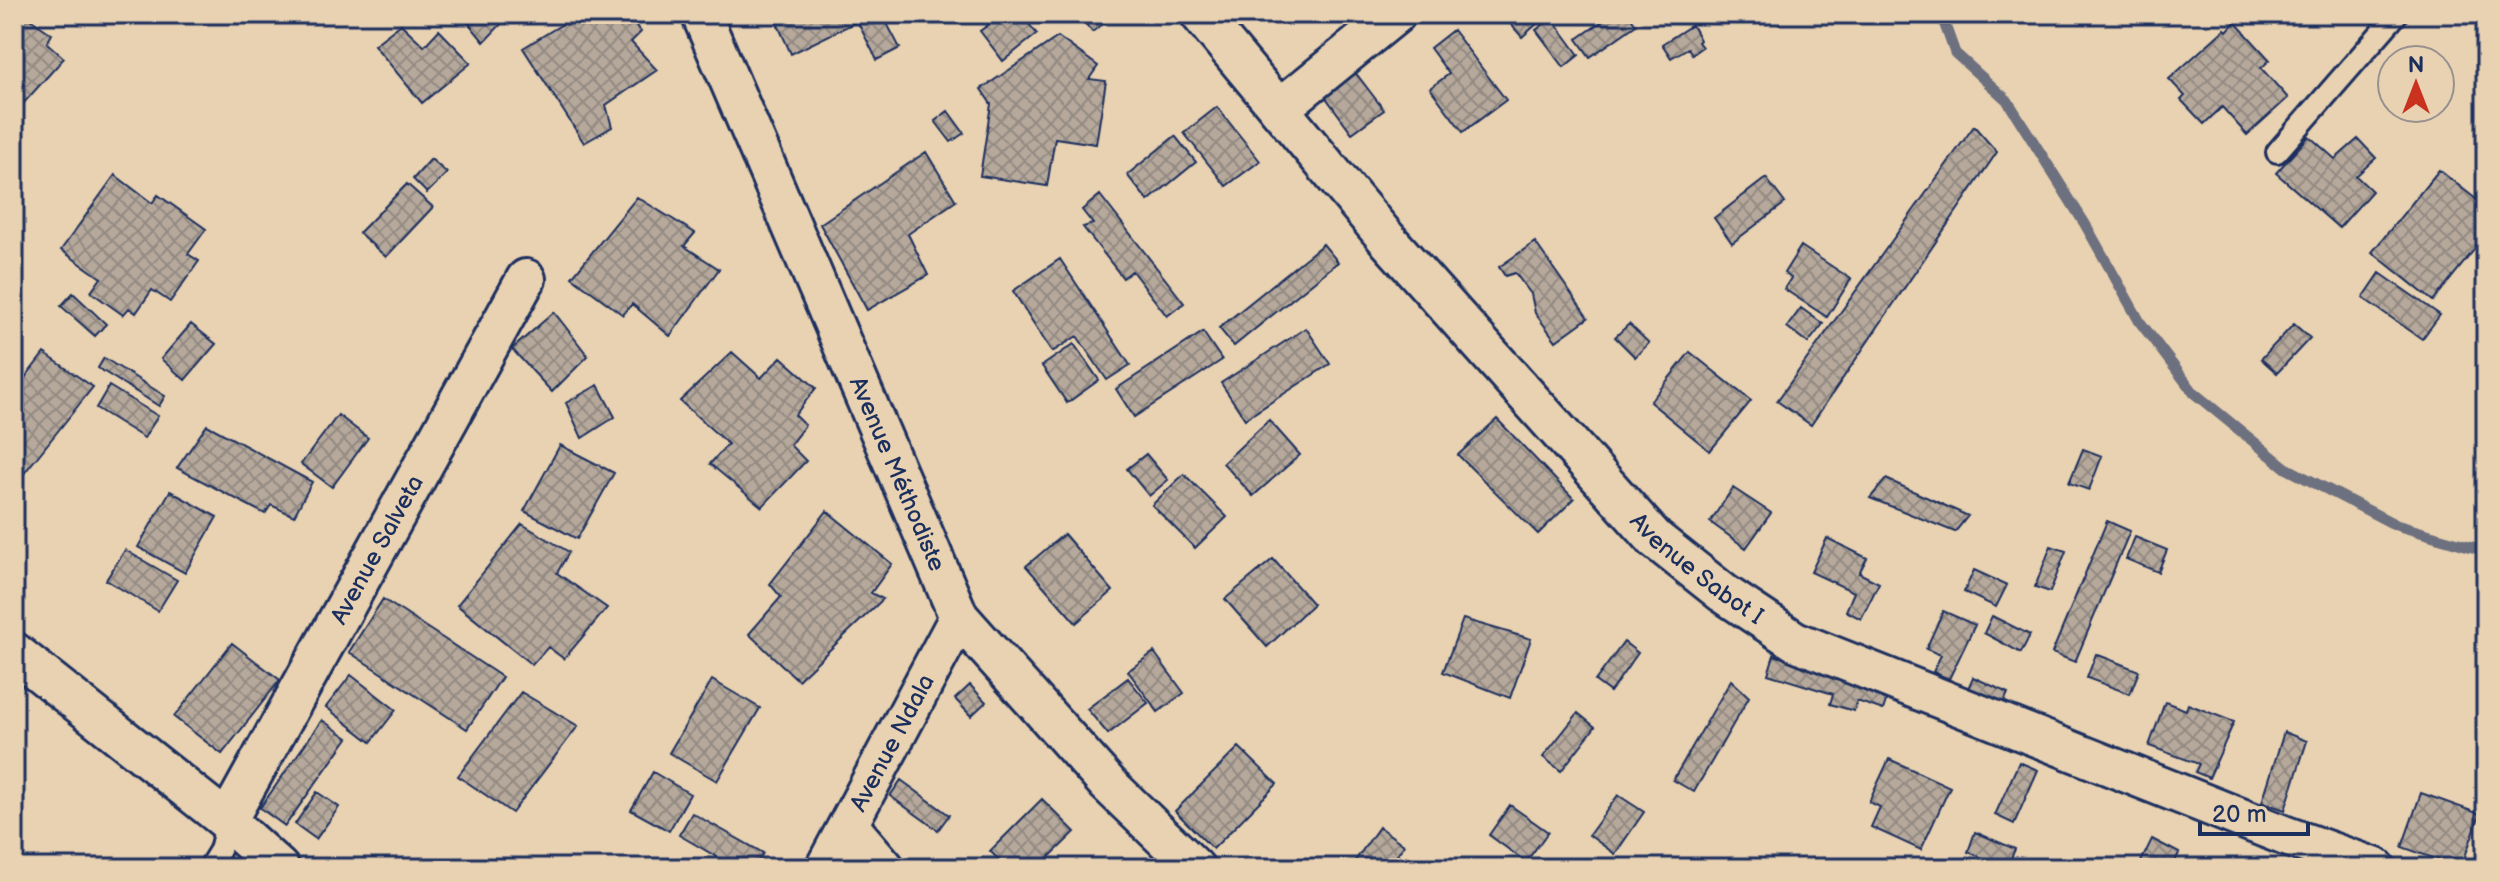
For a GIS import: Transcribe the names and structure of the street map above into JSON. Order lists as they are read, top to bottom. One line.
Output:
{"streets":{"street":["Avenue Méthodiste","Avenue Salveta","Avenue Sabot I","Avenue Ndala"]},"crossings":[["Avenue Méthodiste","Avenue Ndala"]],"scale_bar":"20 m","north":"top"}
